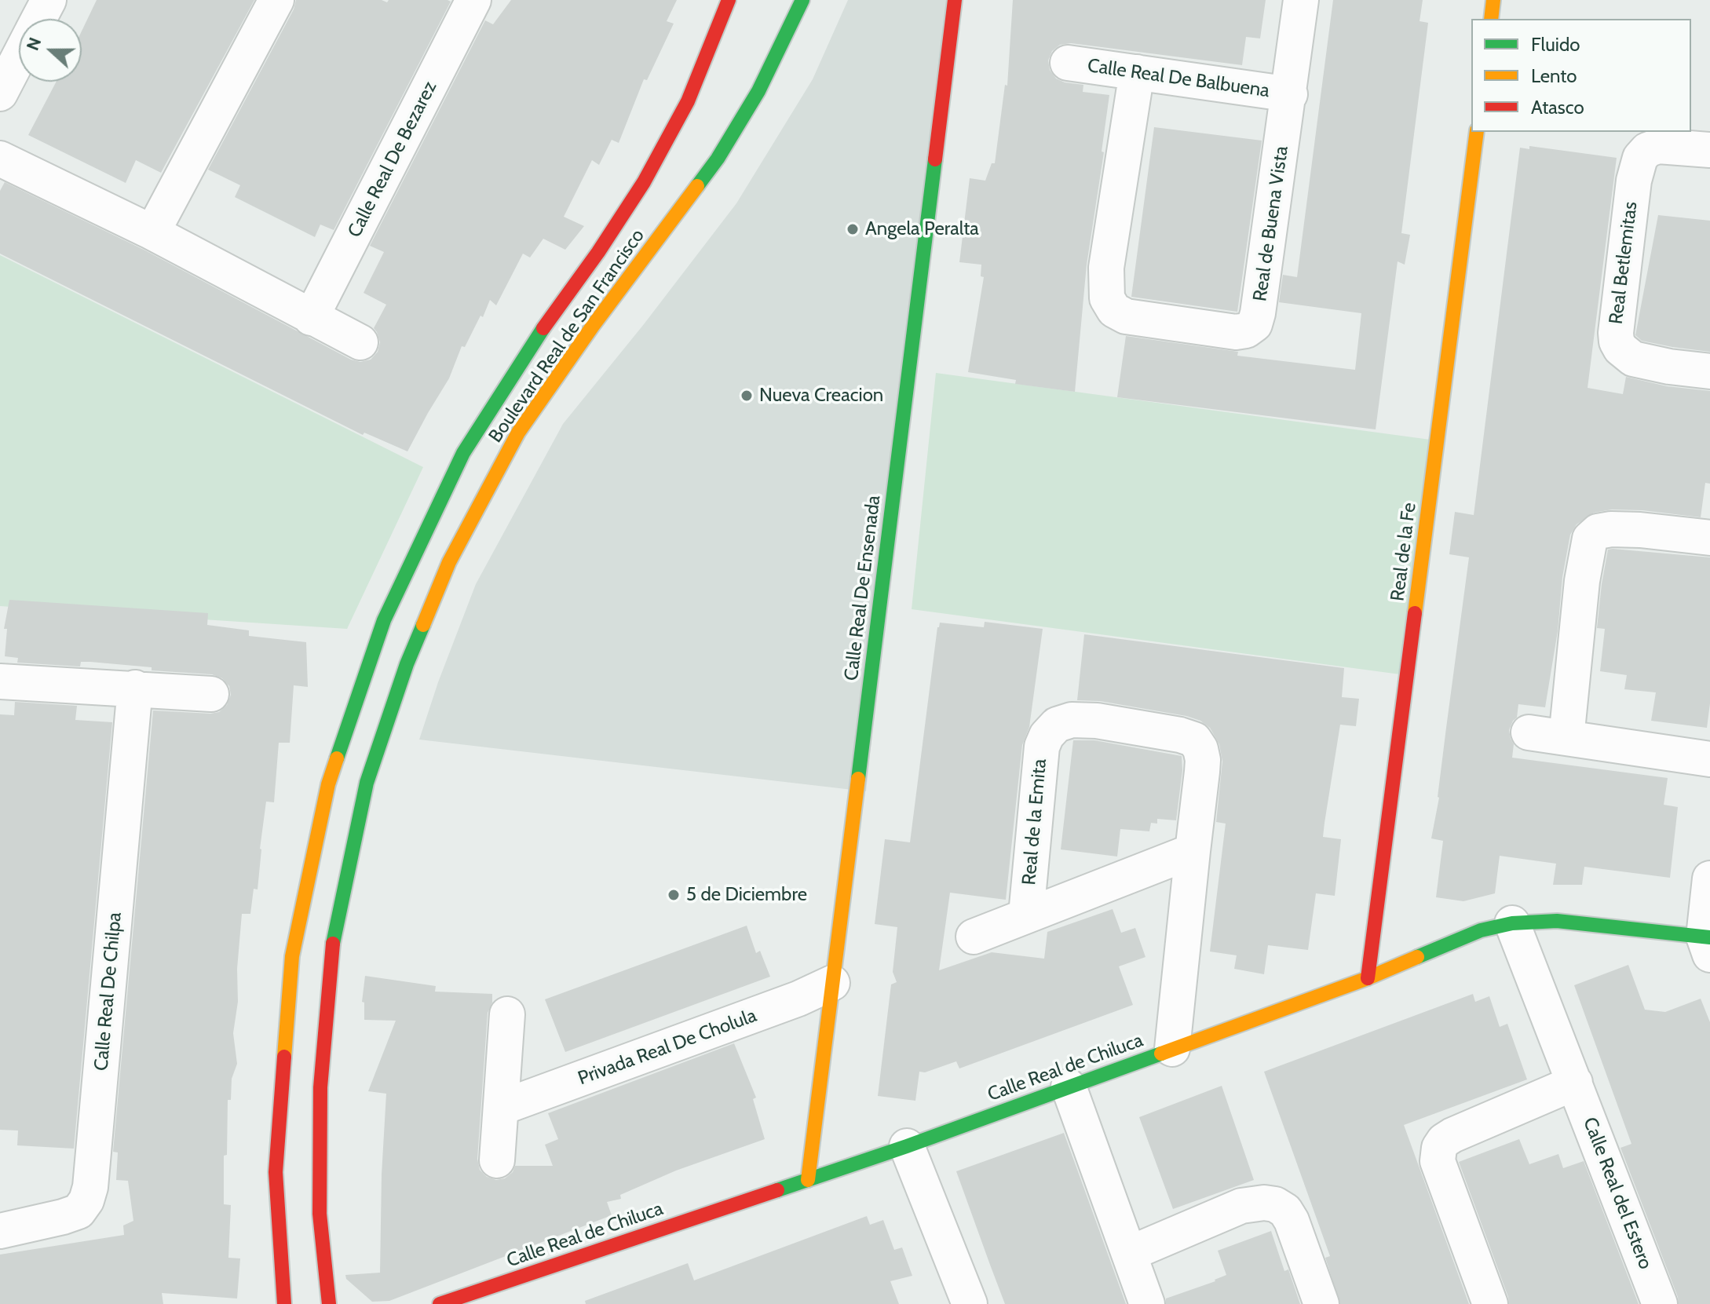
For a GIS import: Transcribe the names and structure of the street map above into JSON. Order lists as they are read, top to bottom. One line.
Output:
{"streets":{"street":["Calle Real De Balbuena","Calle Real De Bezarez","Real de Buena Vista","Real Betlemitas","Boulevard Real de San Francisco","Real de la Fe","Calle Real De Ensenada","Real de la Emita","Calle Real De Chilpa","Privada Real De Cholula","Calle Real de Chiluca","Calle Real del Estero"]},"crossings":[["Calle Real De Balbuena","Real de Buena Vista"],["Real de la Fe","Calle Real de Chiluca"],["Calle Real De Ensenada","Privada Real De Cholula"],["Calle Real De Ensenada","Calle Real de Chiluca"],["Real de la Emita","Calle Real de Chiluca"],["Calle Real de Chiluca","Calle Real del Estero"]],"places":["Angela Peralta","Nueva Creacion","5 de Diciembre"],"legend":["Fluido","Lento","Atasco"],"north":"left"}
